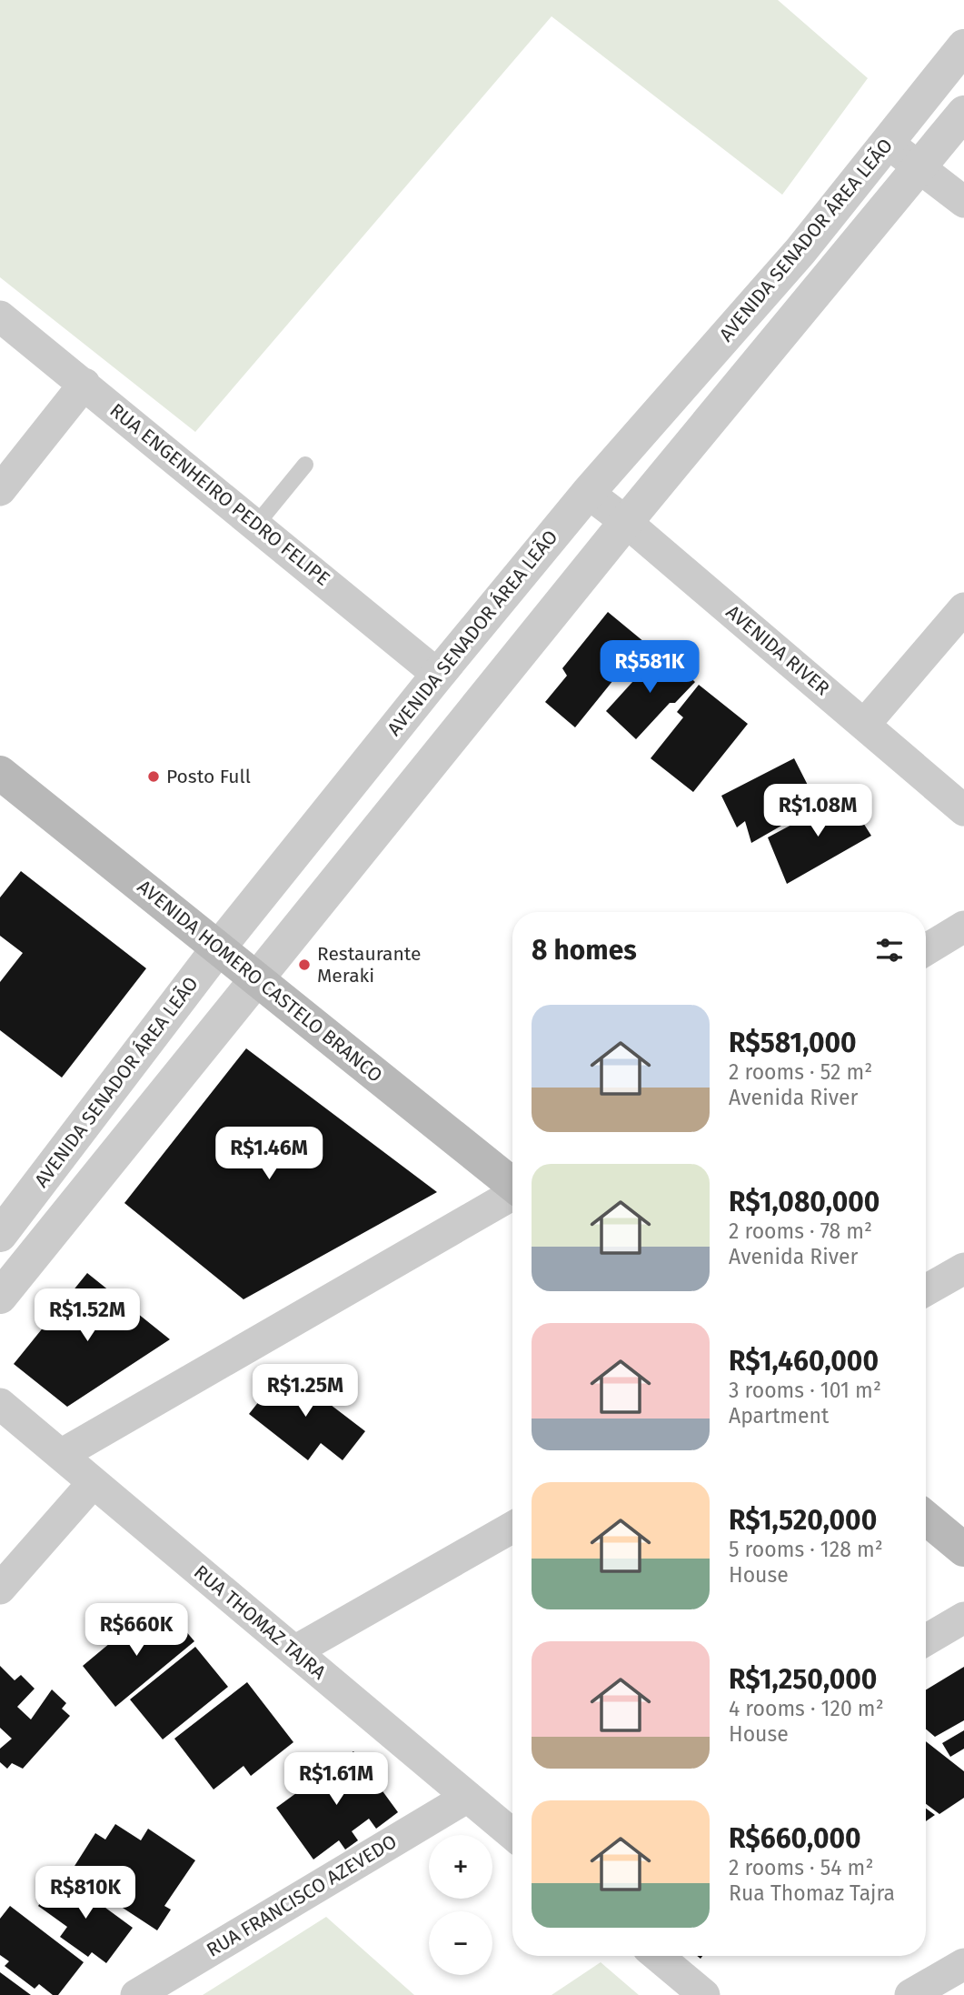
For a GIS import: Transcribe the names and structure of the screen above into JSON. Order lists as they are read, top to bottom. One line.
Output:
{"streets":{"main road":["AVENIDA HOMERO CASTELO BRANCO"],"street":["AVENIDA SENADOR ÁREA LEÃO","RUA ENGENHEIRO PEDRO FELIPE","AVENIDA RIVER","RUA THOMAZ TAJRA","RUA FRANCISCO AZEVEDO"]},"crossings":[["AVENIDA SENADOR ÁREA LEÃO","RUA ENGENHEIRO PEDRO FELIPE"],["AVENIDA SENADOR ÁREA LEÃO","AVENIDA RIVER"],["AVENIDA SENADOR ÁREA LEÃO","AVENIDA HOMERO CASTELO BRANCO"],["RUA THOMAZ TAJRA","RUA FRANCISCO AZEVEDO"]],"places":["Posto Full","Restaurante Meraki"],"page":{"price":["R$581K","R$1.08M","R$1.46M","R$1.52M","R$1.25M","R$660K","R$1.61M","R$810K"],"heading":"8 homes","list":[{"name":"R$581,000","note":"2 rooms · 52 m² · Avenida River"},{"name":"R$1,080,000","note":"2 rooms · 78 m² · Avenida River"},{"name":"R$1,460,000","note":"3 rooms · 101 m² · Apartment"},{"name":"R$1,520,000","note":"5 rooms · 128 m² · House"},{"name":"R$1,250,000","note":"4 rooms · 120 m² · House"},{"name":"R$660,000","note":"2 rooms · 54 m² · Rua Thomaz Tajra"}],"map_buttons":["+","−"]}}
